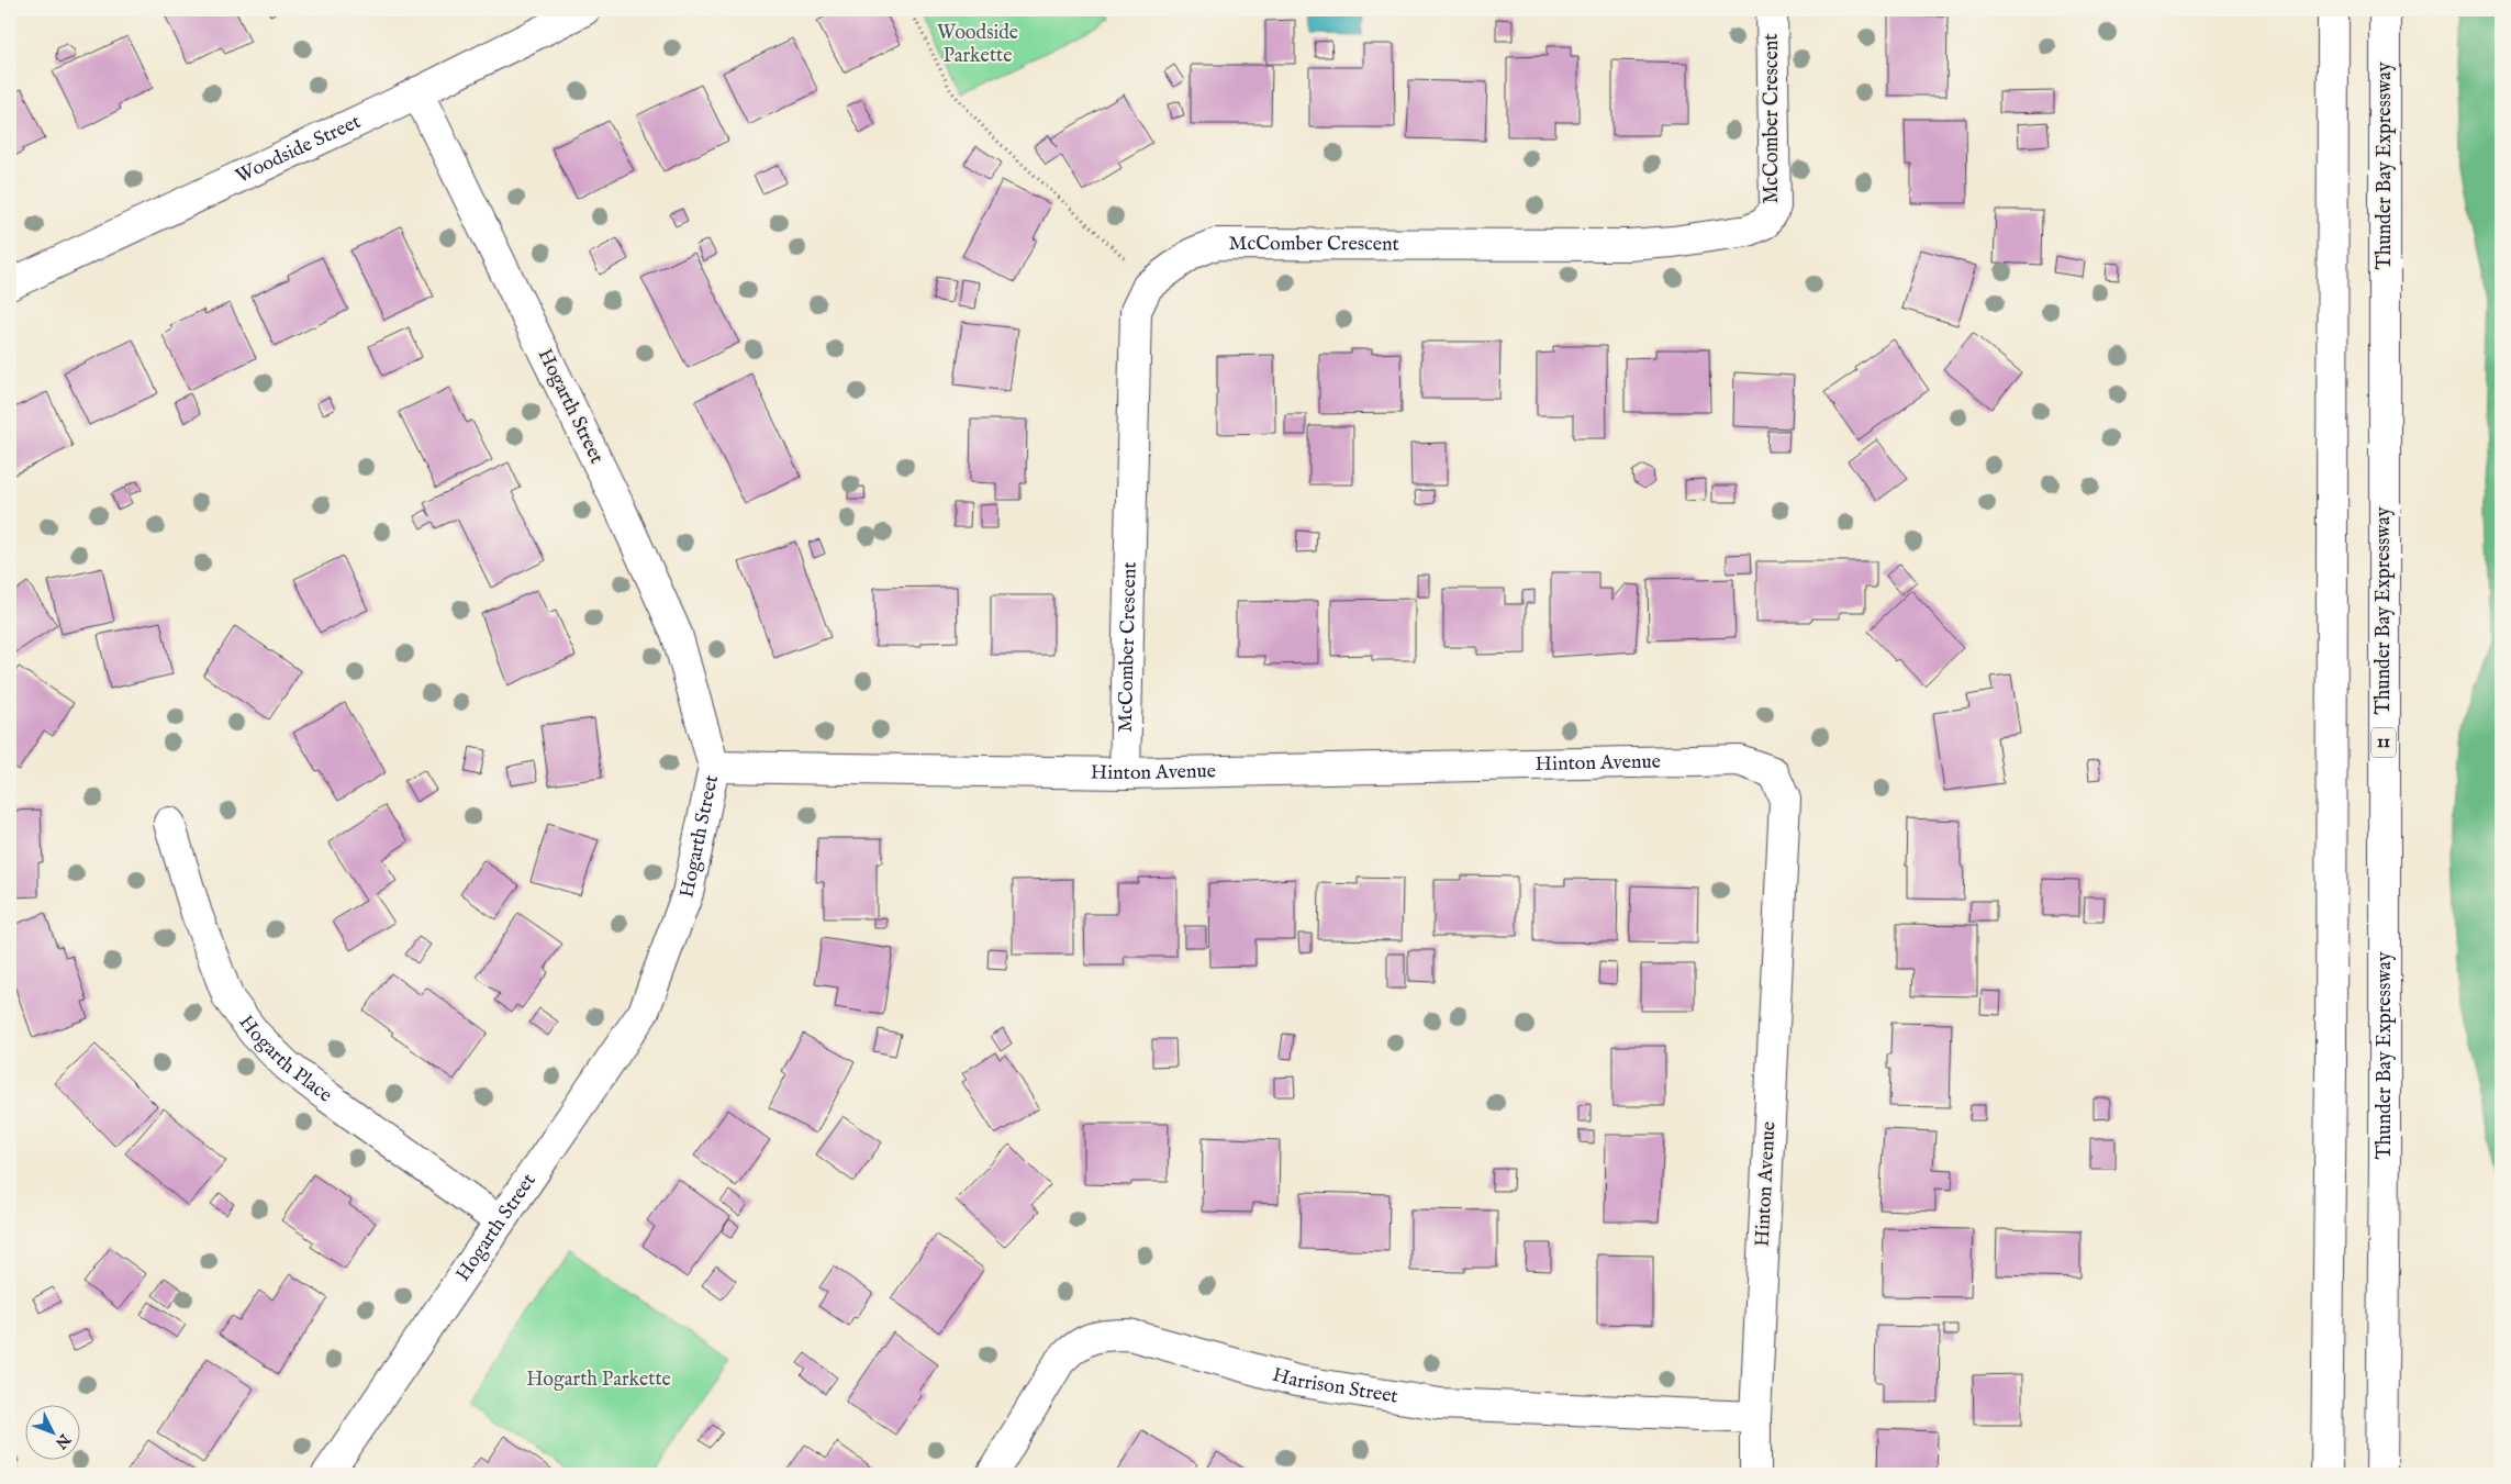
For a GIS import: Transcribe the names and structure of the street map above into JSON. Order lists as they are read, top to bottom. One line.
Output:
{"streets":{"main road":["McComber Crescent","Woodside Street","Thunder Bay Expressway","Hogarth Street","11","Hinton Avenue","Hogarth Place","Harrison Street"]},"crossings":[["McComber Crescent","Hinton Avenue"],["Woodside Street","Hogarth Street"],["Hogarth Street","Hinton Avenue"],["Hogarth Street","Hogarth Place"],["Hinton Avenue","Harrison Street"]],"parks":["Woodside Parkette","Hogarth Parkette"],"north":"bottom right"}
